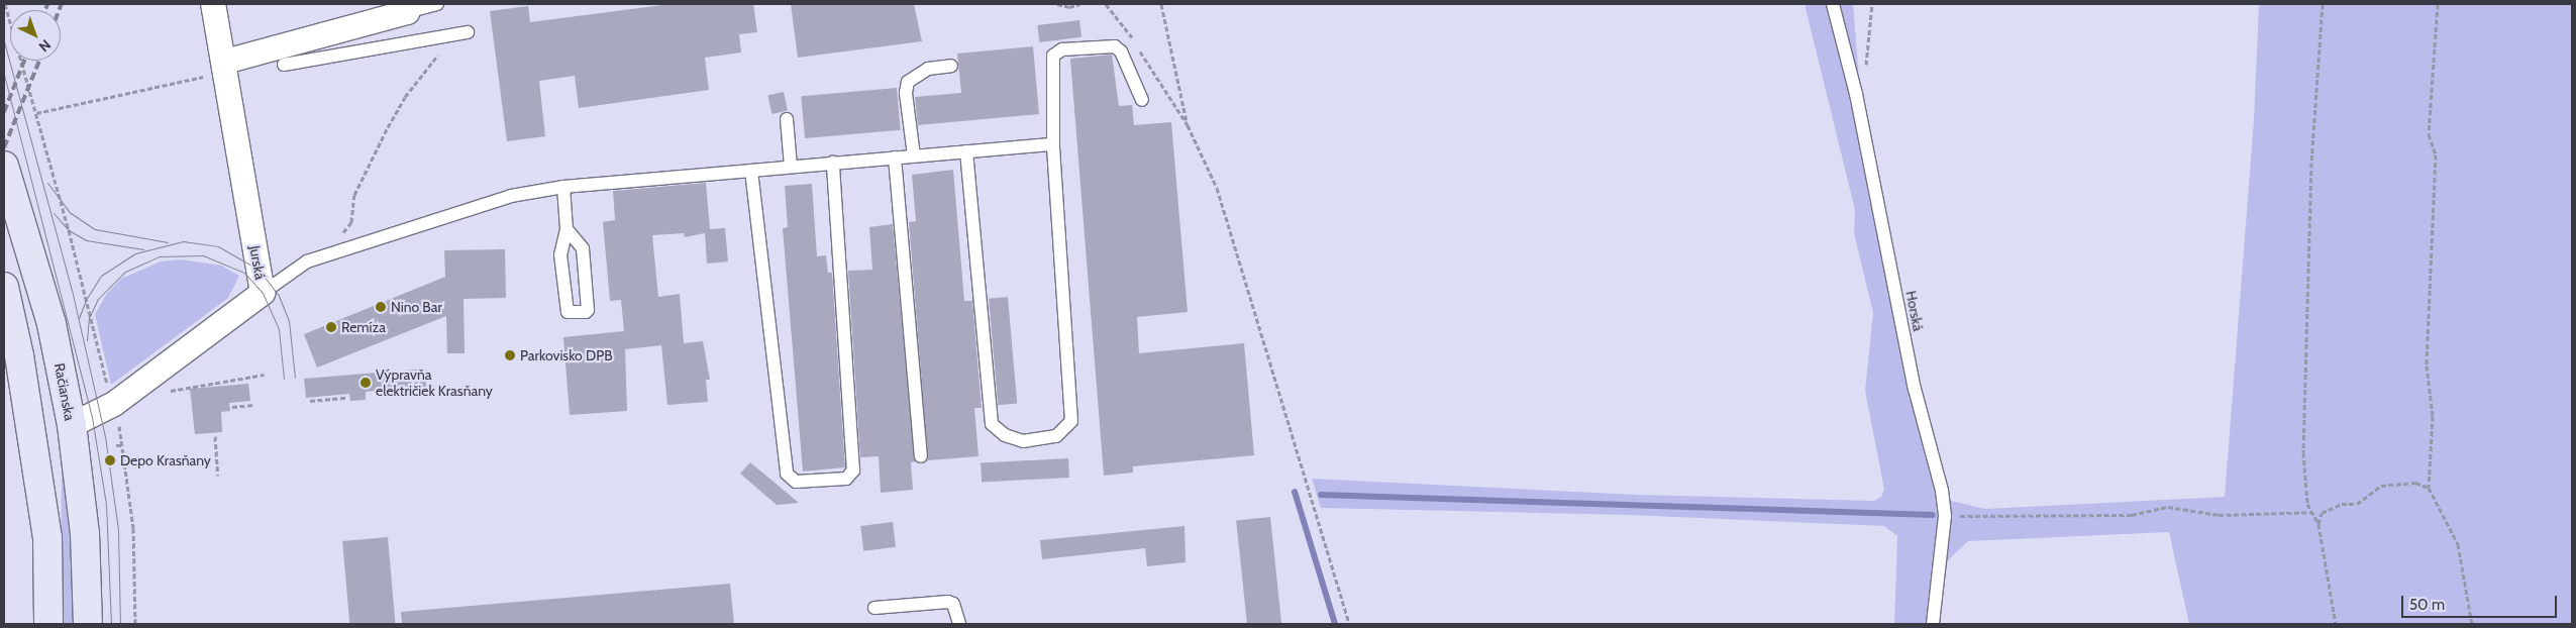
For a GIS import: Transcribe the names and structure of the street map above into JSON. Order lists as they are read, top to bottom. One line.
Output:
{"streets":{"main road":["Račianska"],"street":["Jurská"],"lane":["Horská"]},"crossings":[["Jurská","Račianska"]],"places":["Nino Bar","Remíza","Parkovisko DPB","Výpravňa električiek Krasňany","Depo Krasňany"],"scale_bar":"50 m","north":"bottom right"}
